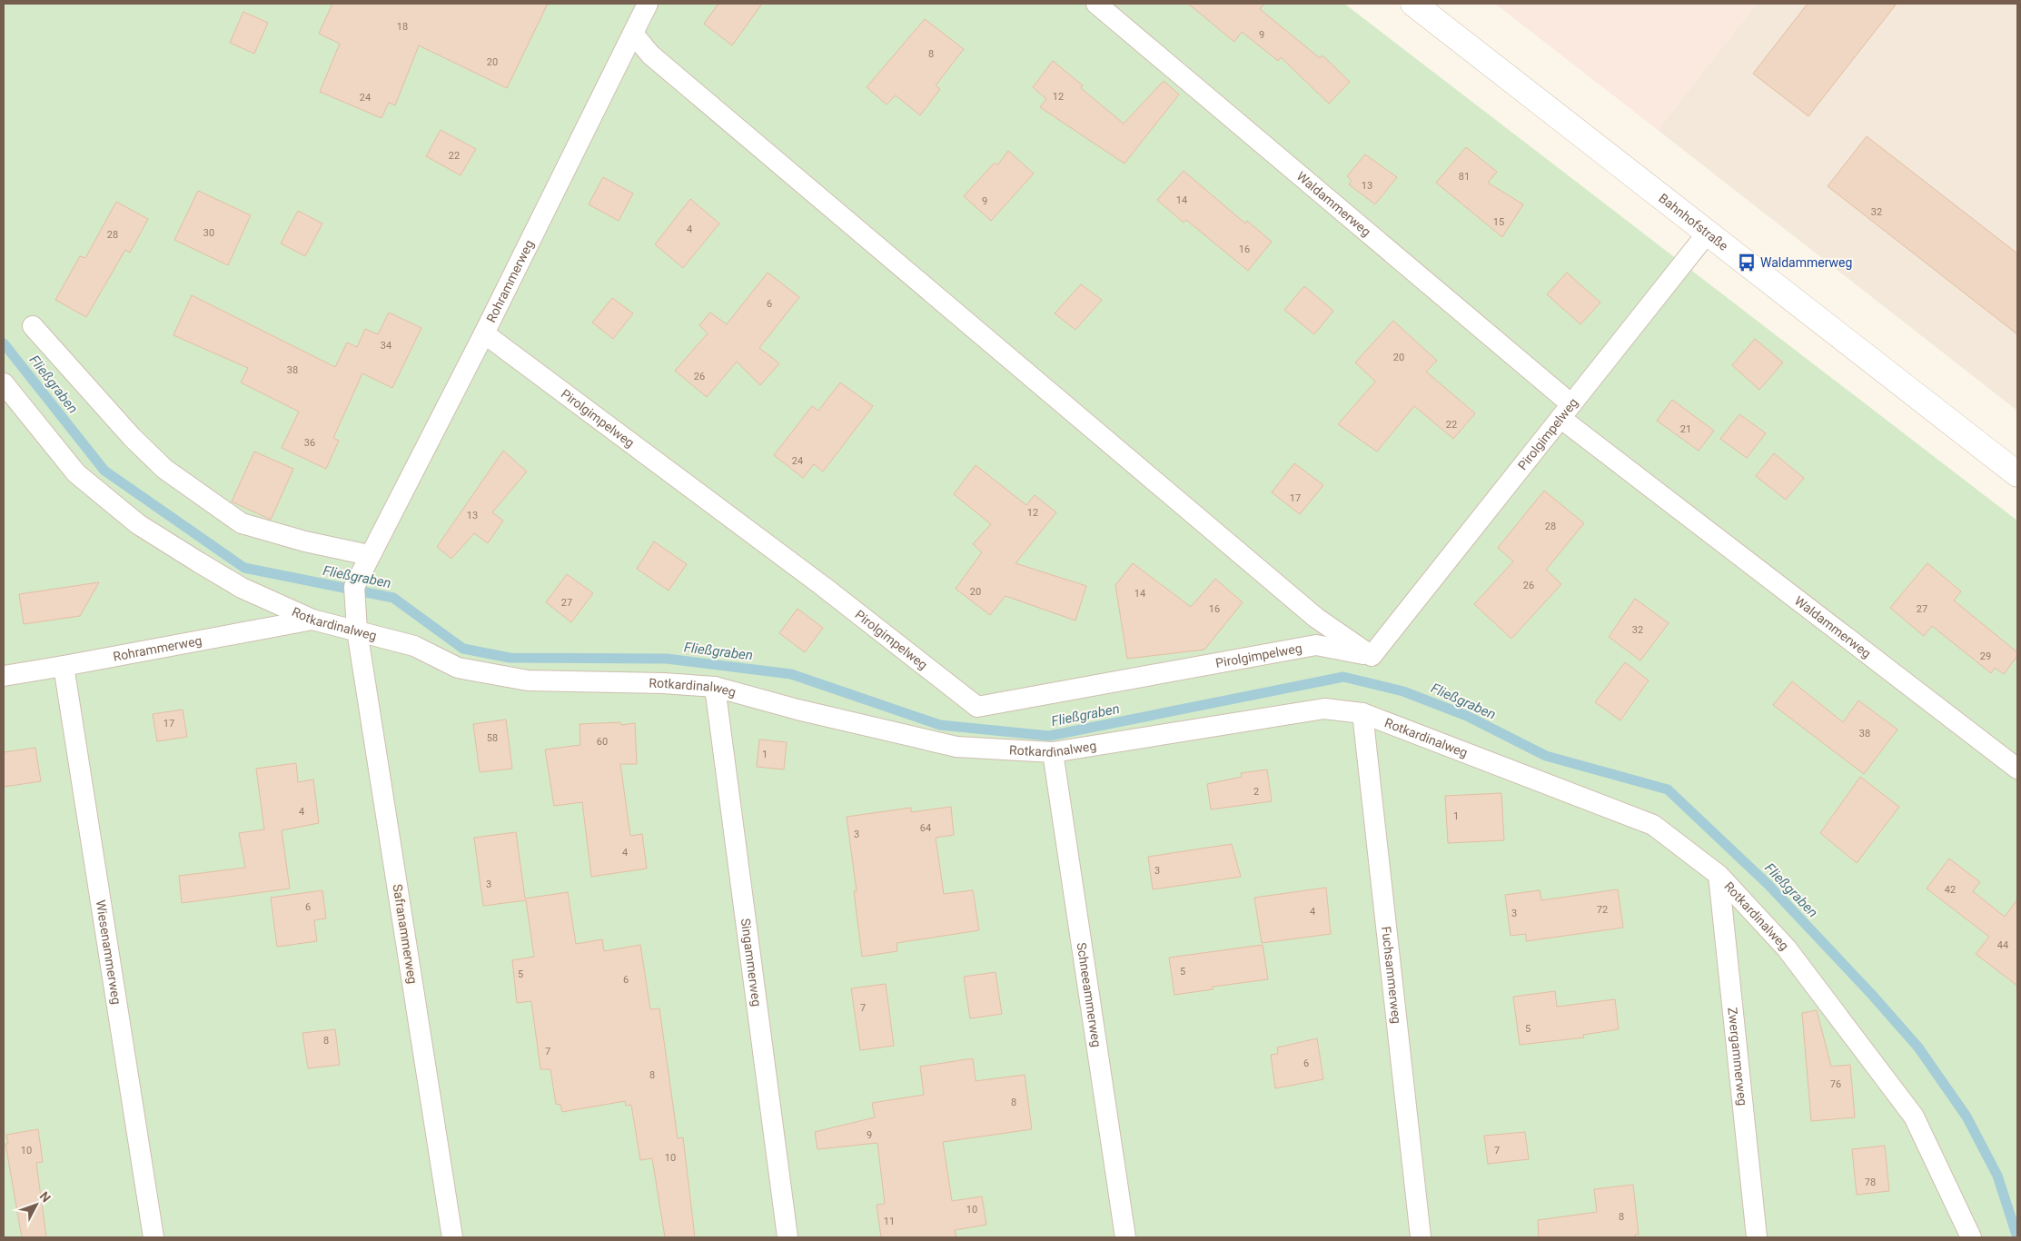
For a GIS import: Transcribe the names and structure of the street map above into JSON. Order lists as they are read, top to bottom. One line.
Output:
{"streets":{"main road":["Bahnhofstraße"],"lane":["Waldammerweg","Rohrammerweg","Pirolgimpelweg","Rotkardinalweg","Safranammerweg","Wiesenammerweg","Singammerweg","Fuchsammerweg","Schneeammerweg","Zwergammerweg"]},"crossings":[["Waldammerweg","Pirolgimpelweg"],["Bahnhofstraße","Pirolgimpelweg"],["Rohrammerweg","Pirolgimpelweg"],["Rohrammerweg","Rotkardinalweg"],["Rohrammerweg","Safranammerweg"],["Rohrammerweg","Wiesenammerweg"],["Rotkardinalweg","Safranammerweg"],["Rotkardinalweg","Singammerweg"],["Rotkardinalweg","Fuchsammerweg"],["Rotkardinalweg","Schneeammerweg"],["Rotkardinalweg","Zwergammerweg"]],"water":["Fließgraben"],"places":{"bus stop":["Waldammerweg"]},"house_numbers":["18","9","8","20","12","24","22","81","13","14","9","32","15","4","30","28","16","6","34","20","38","26","22","21","36","24","17","12","13","28","26","20","14","27","16","27","32","29","17","38","58","60","1","2","4","1","64","3","4","3","3","42","6","72","4","3","44","5","5","6","7","5","8","7","6","8","76","8","9","10","7","10","78","10","8","11"],"north":"top right"}
